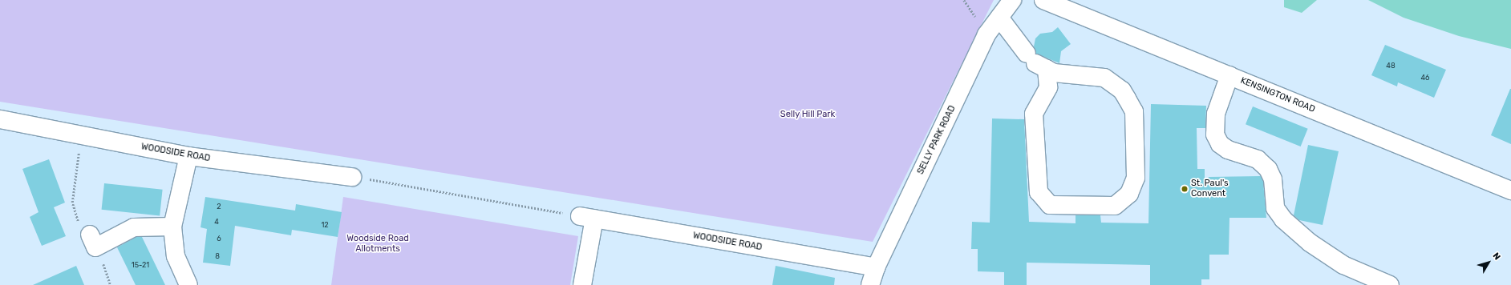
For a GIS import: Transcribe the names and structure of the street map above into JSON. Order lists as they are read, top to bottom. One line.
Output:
{"streets":{"street":["KENSINGTON ROAD","SELLY PARK ROAD","WOODSIDE ROAD"]},"crossings":[["SELLY PARK ROAD","WOODSIDE ROAD"]],"parks":["Selly Hill Park","Woodside Road Allotments"],"places":["St. Paul's Convent"],"house_numbers":["48","46","2","4","12","6","8","15-21"],"north":"top right"}
